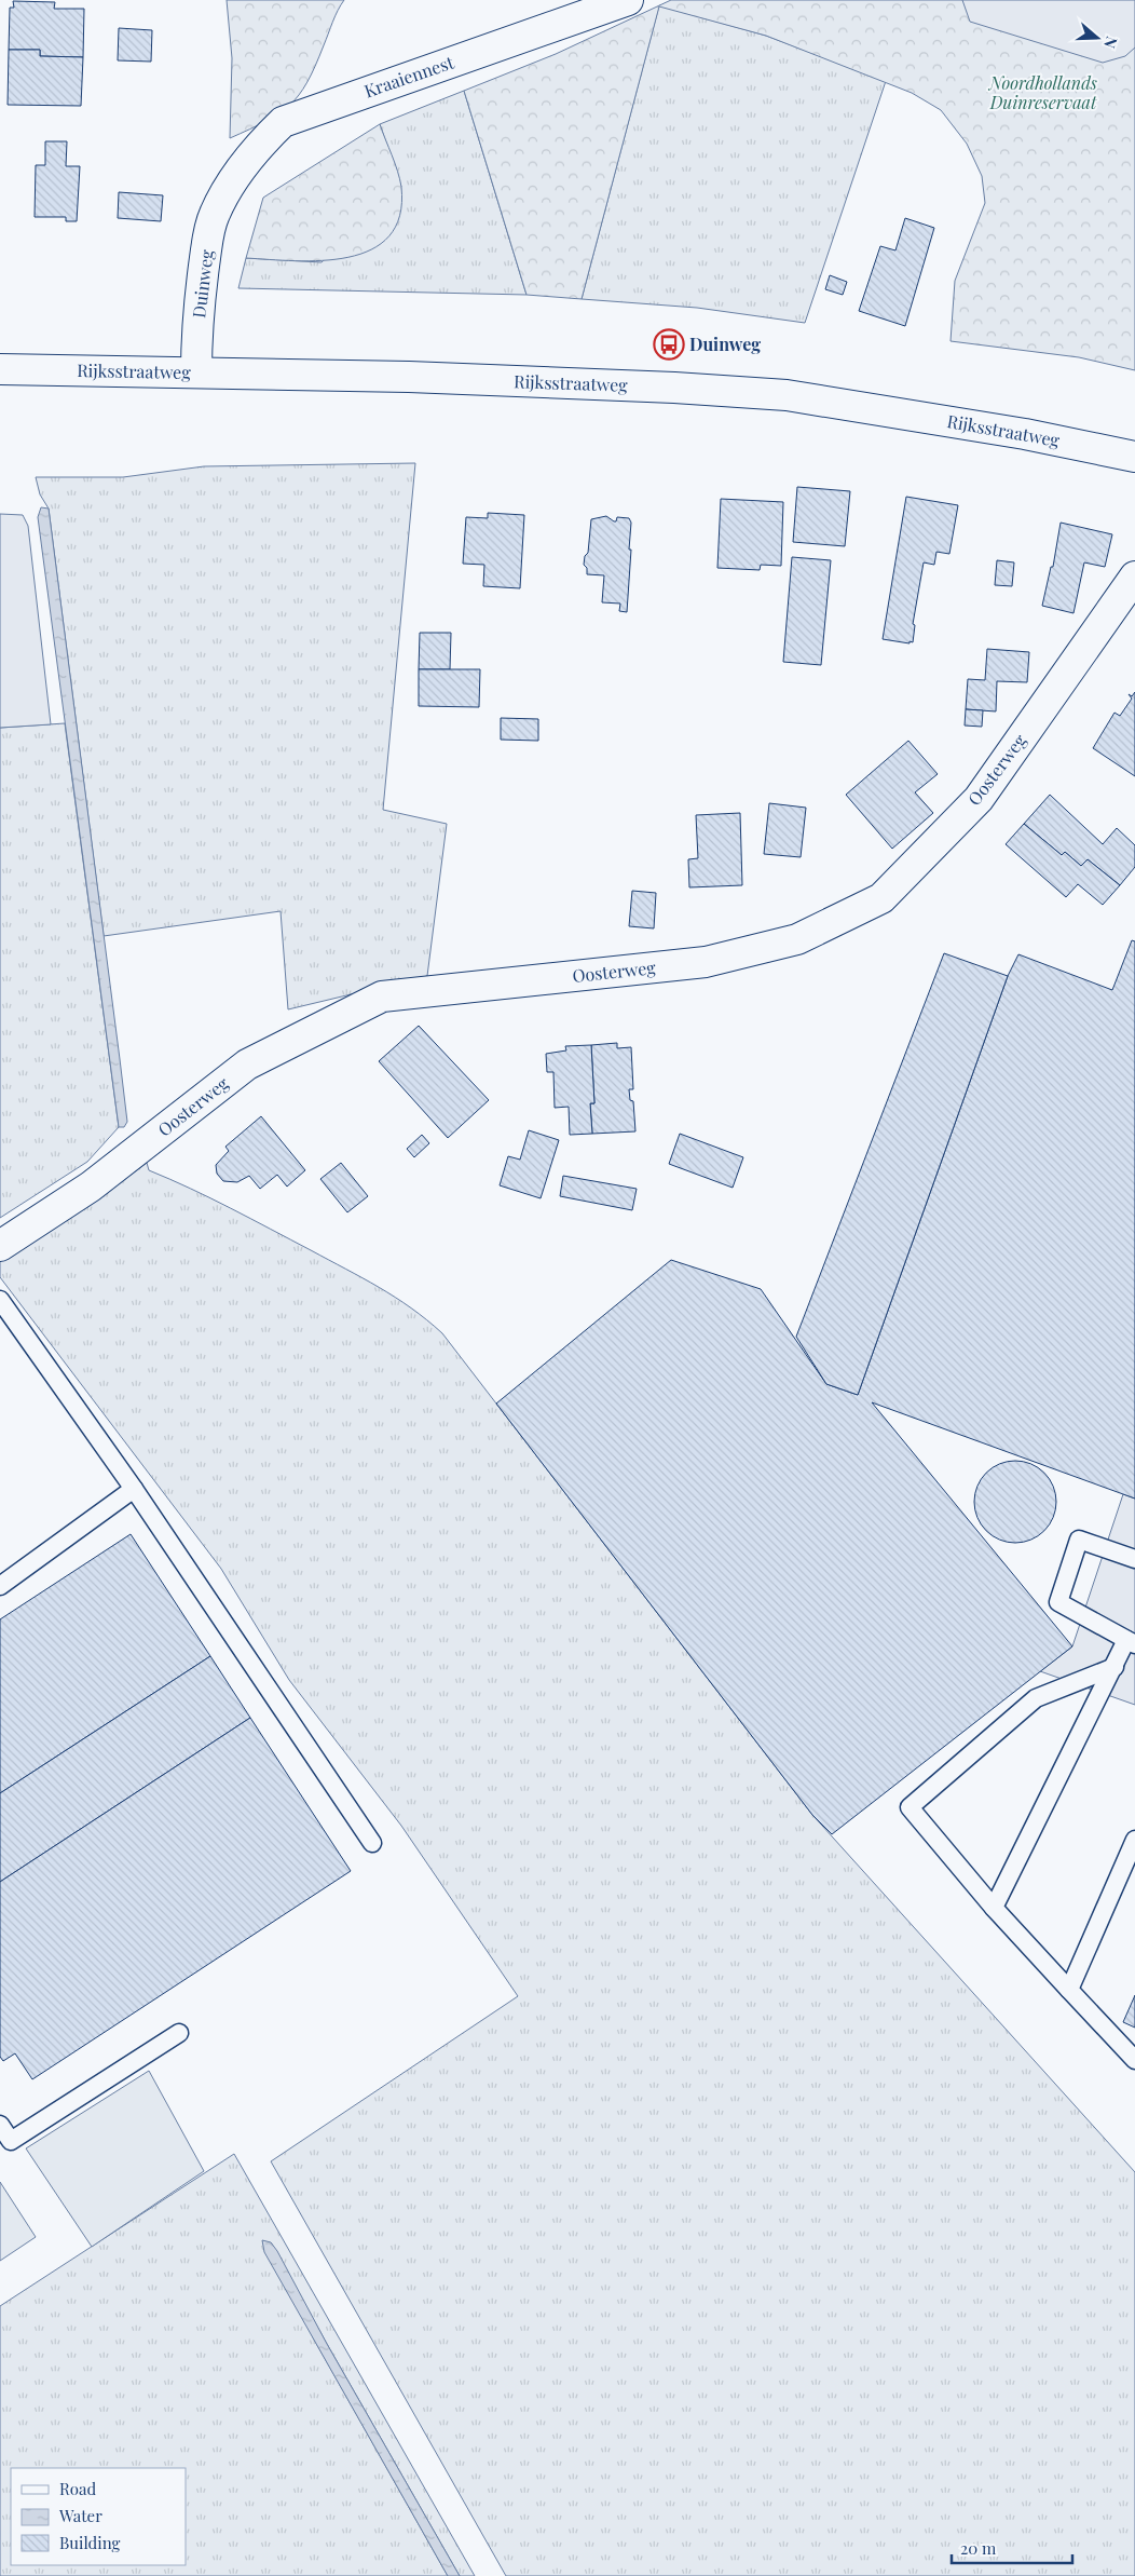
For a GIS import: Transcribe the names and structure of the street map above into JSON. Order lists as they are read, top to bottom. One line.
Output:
{"streets":{"street":["Kraaiennest","Duinweg","Rijksstraatweg","Oosterweg"]},"crossings":[["Kraaiennest","Duinweg"],["Duinweg","Rijksstraatweg"]],"parks":["Noordhollands Duinreservaat"],"places":{"bus stop":["Duinweg"]},"legend":["Road","Water","Building"],"scale_bar":"20 m","north":"right"}
